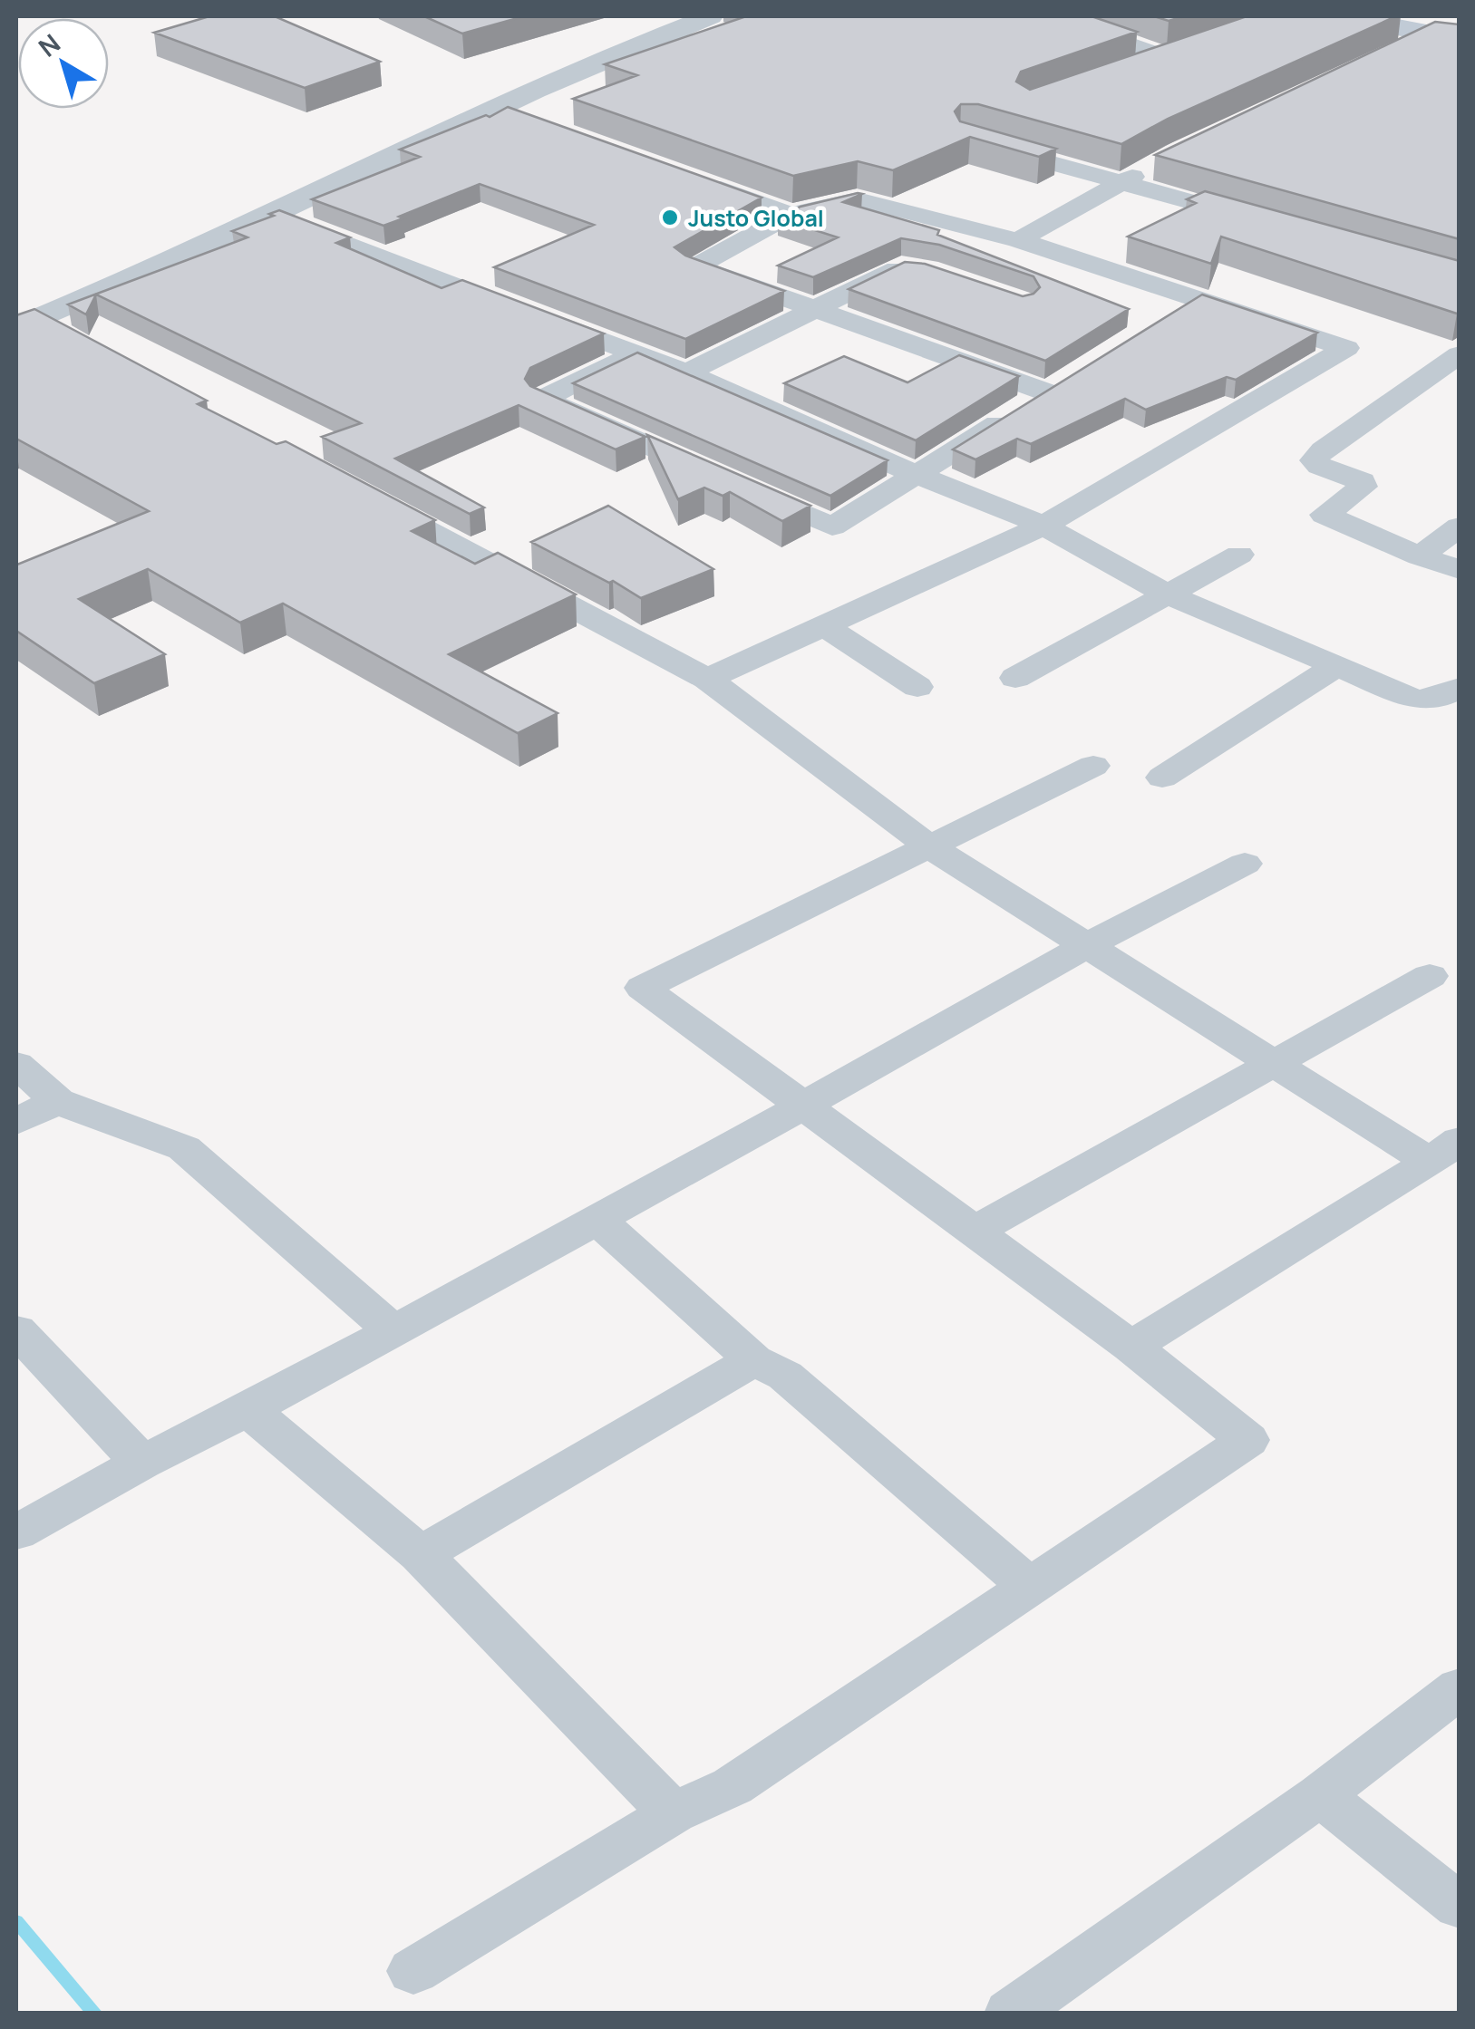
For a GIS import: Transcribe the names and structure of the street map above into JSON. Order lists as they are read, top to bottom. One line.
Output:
{"places":["Justo Global"],"north":"top left"}
